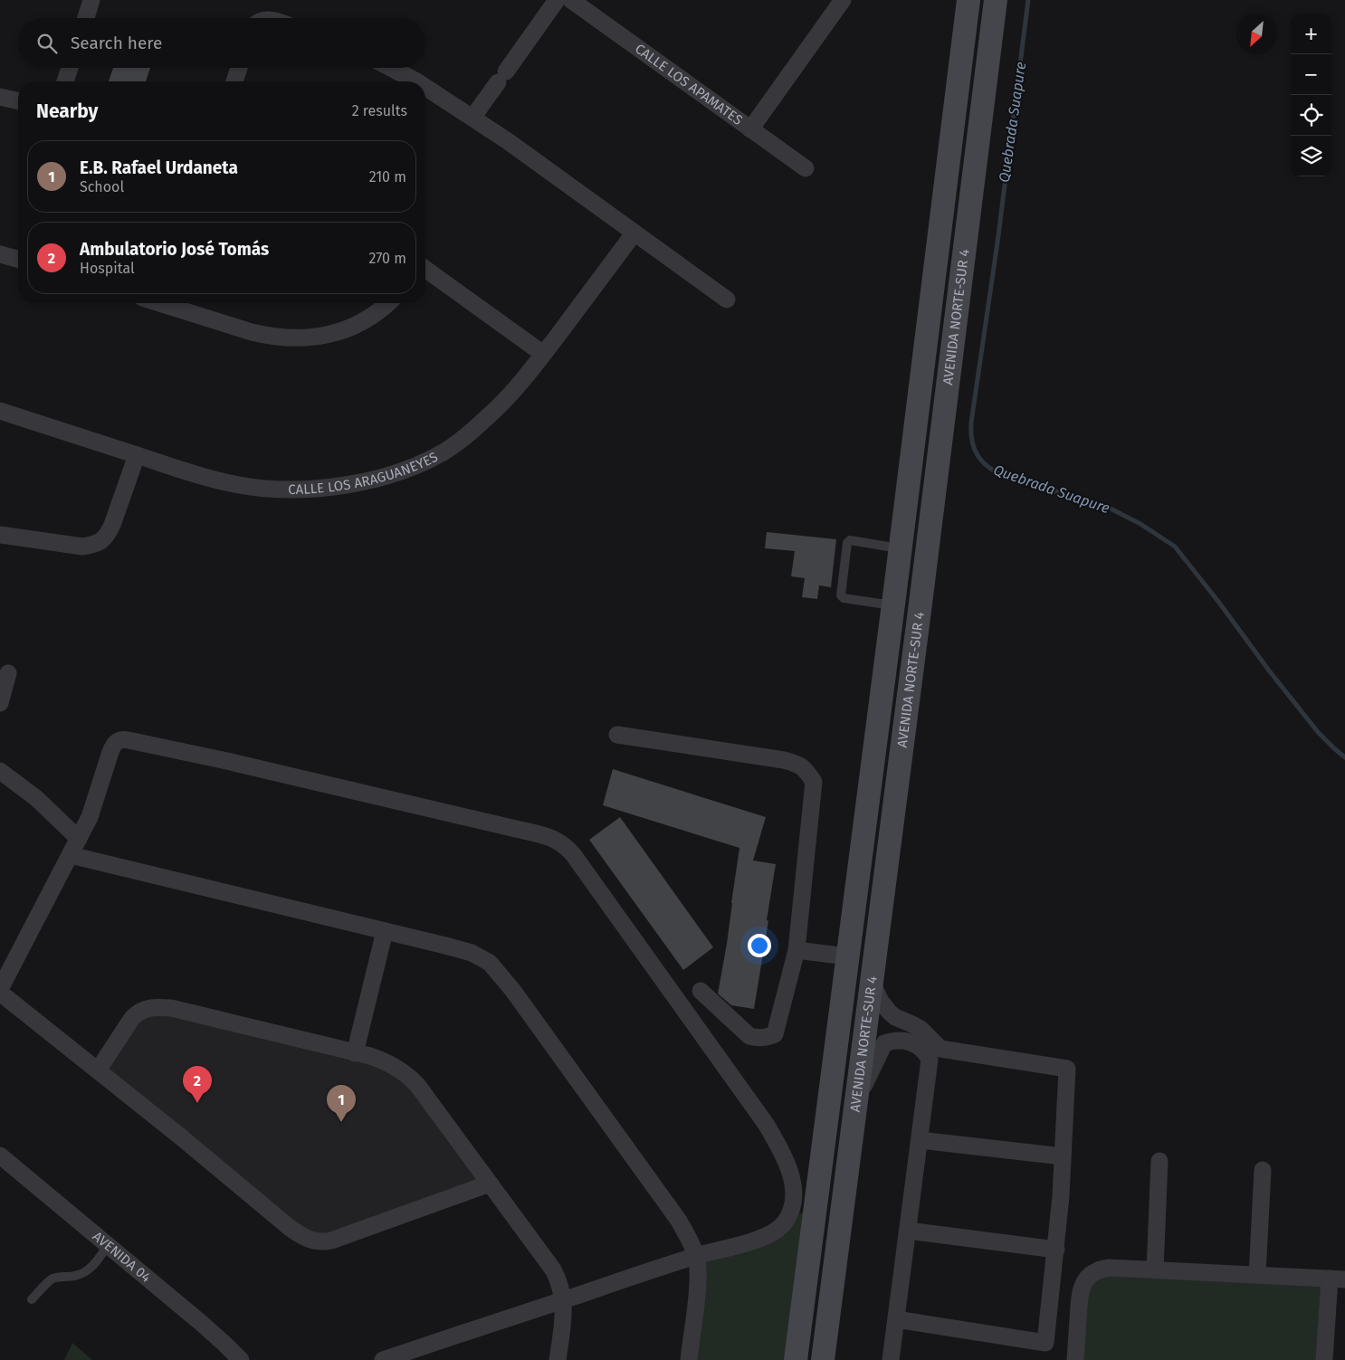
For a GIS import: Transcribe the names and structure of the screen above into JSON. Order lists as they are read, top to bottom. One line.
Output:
{"streets":{"main road":["AVENIDA NORTE-SUR 4"],"street":["CALLE LOS APAMATES","CALLE LOS ARAGUANEYES","AVENIDA 04"]},"water":["Quebrada Suapure"],"north":"bottom left","page":{"map_buttons":["+","−"],"search":"Search here","heading":["Nearby","2 results"],"list":[{"mark":"1","name":"E.B. Rafael Urdaneta","note":"School","value":"210 m"},{"mark":"2","name":"Ambulatorio José Tomás","note":"Hospital","value":"270 m"}],"pins":["2","1"]}}
